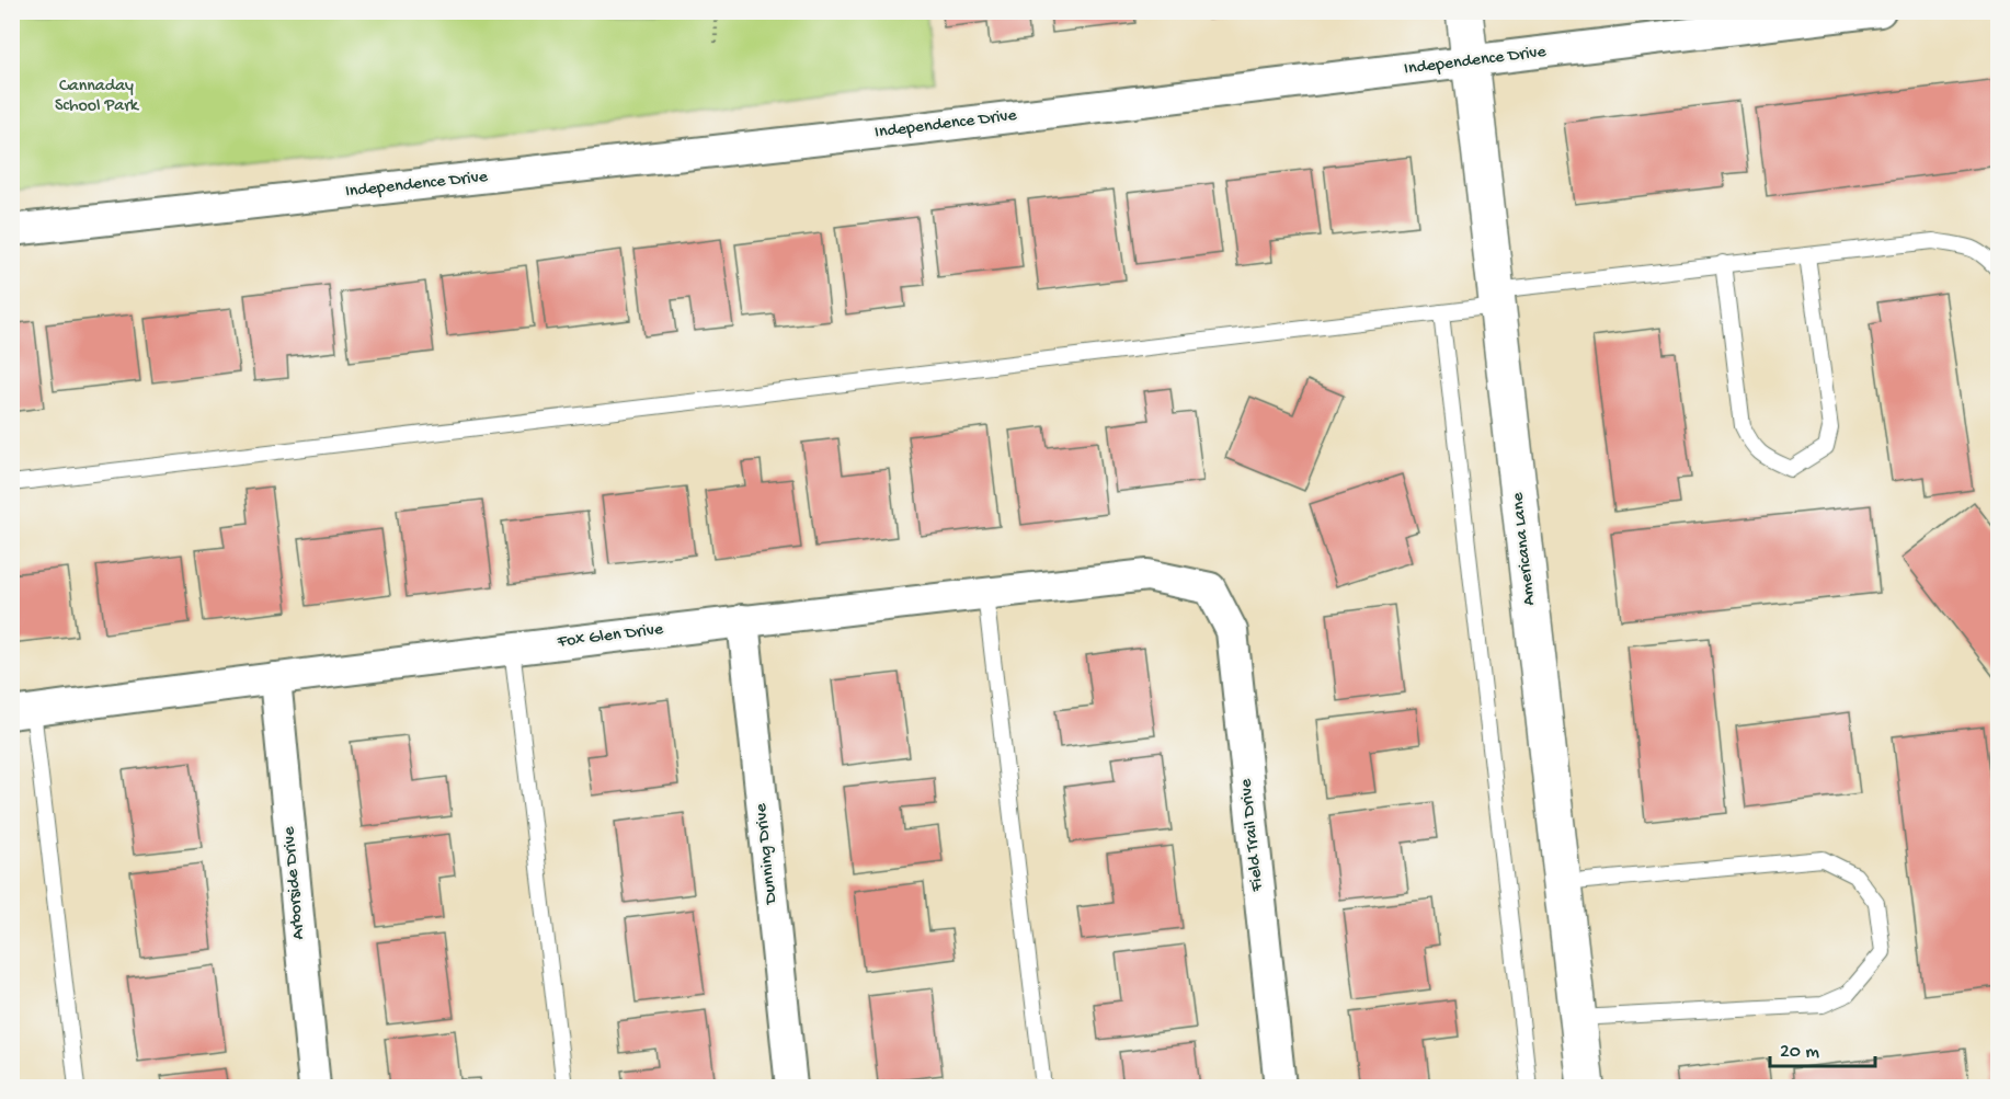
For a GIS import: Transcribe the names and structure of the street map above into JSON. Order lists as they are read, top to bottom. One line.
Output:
{"streets":{"street":["Independence Drive","Americana Lane","Fox Glen Drive","Field Trail Drive","Dunning Drive","Arborside Drive"]},"crossings":[["Independence Drive","Americana Lane"],["Fox Glen Drive","Field Trail Drive"],["Fox Glen Drive","Dunning Drive"],["Fox Glen Drive","Arborside Drive"]],"parks":["Cannaday School Park"],"scale_bar":"20 m"}
